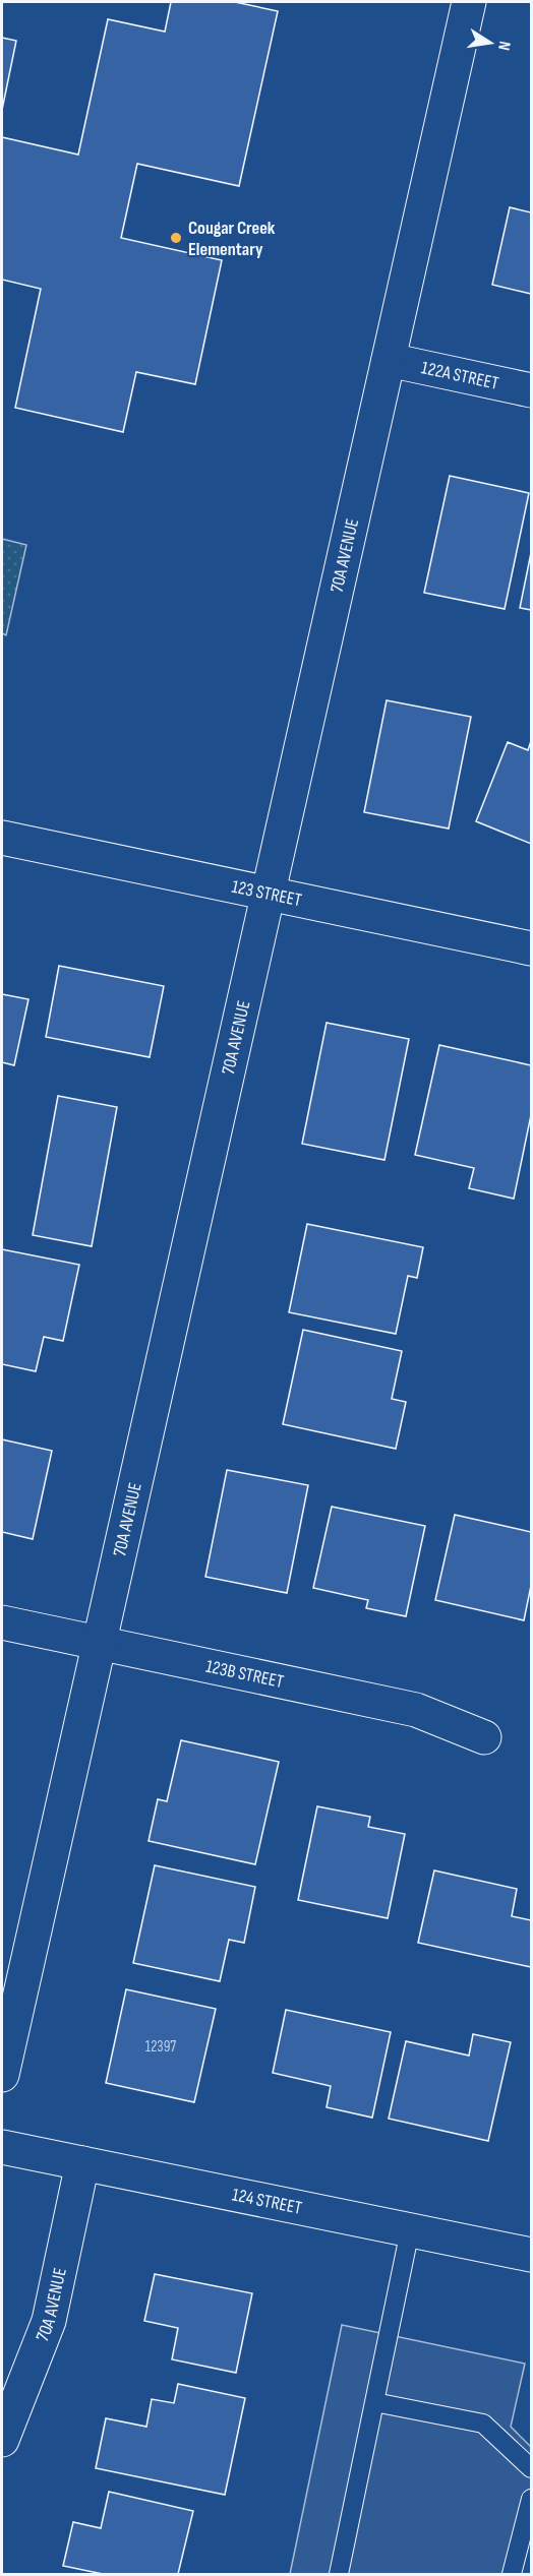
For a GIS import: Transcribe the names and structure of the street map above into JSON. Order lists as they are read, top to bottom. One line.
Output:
{"streets":{"street":["122A STREET","70A AVENUE","123 STREET","123B STREET","124 STREET"]},"crossings":[["122A STREET","70A AVENUE"],["70A AVENUE","123 STREET"],["70A AVENUE","123B STREET"],["70A AVENUE","124 STREET"]],"places":["Cougar Creek Elementary"],"house_numbers":["12397"],"north":"right"}
